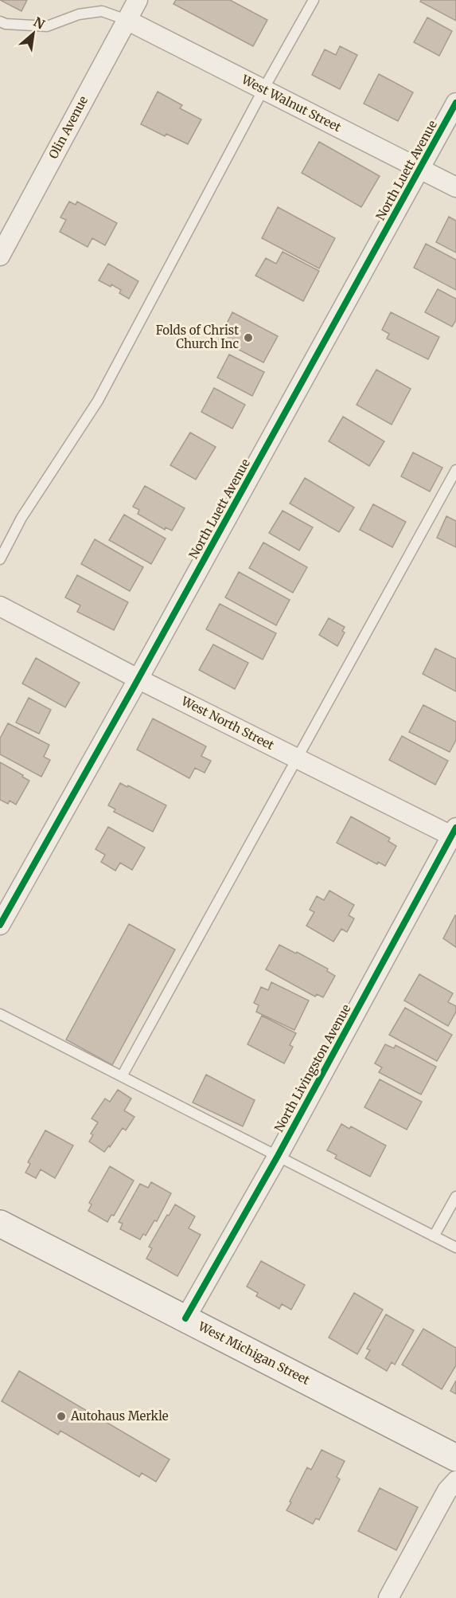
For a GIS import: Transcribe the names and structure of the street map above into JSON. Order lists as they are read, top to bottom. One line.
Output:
{"streets":{"main road":["West Michigan Street"],"street":["West Walnut Street","Olin Avenue","North Luett Avenue","West North Street","North Livingston Avenue"]},"crossings":[["West Walnut Street","Olin Avenue"],["West Walnut Street","North Luett Avenue"],["North Luett Avenue","West North Street"],["West North Street","North Livingston Avenue"],["North Livingston Avenue","West Michigan Street"]],"places":["Folds of Christ Church Inc","Autohaus Merkle"],"north":"top right"}
